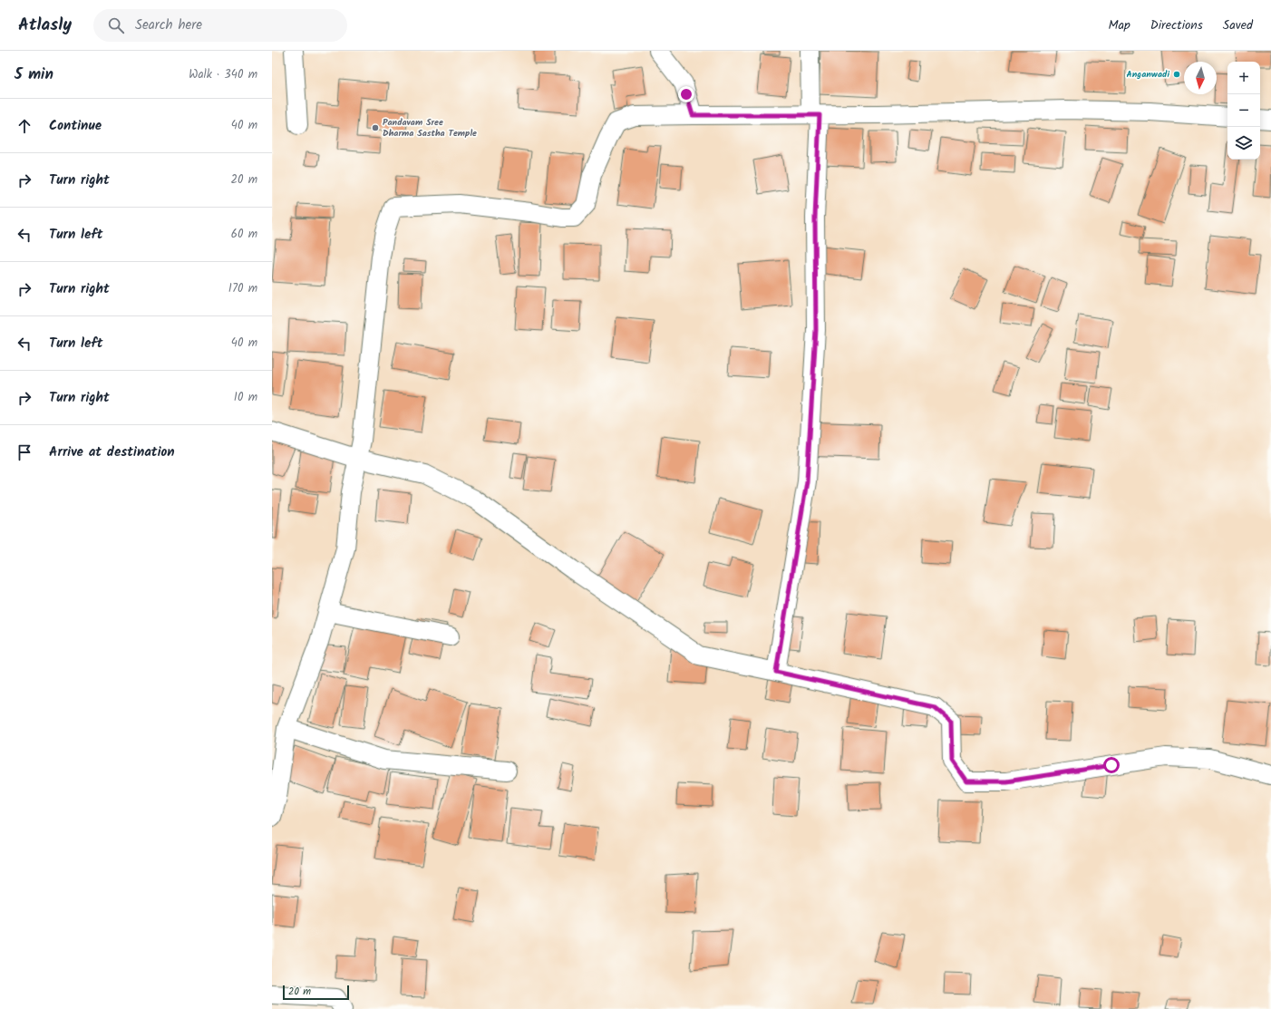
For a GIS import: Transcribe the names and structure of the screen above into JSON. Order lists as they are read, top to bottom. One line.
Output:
{"places":["Anganwadi","Pandavam Sree Dharma Sastha Temple"],"scale_bar":"20 m","north":"bottom","page":{"header":"Atlasly","search":"Search here","nav":["Map","Directions","Saved"],"heading":["5 min","Walk · 340 m"],"map_buttons":["+","−"],"list":[["Continue","40 m"],["Turn right","20 m"],["Turn left","60 m"],["Turn right","170 m"],["Turn left","40 m"],["Turn right","10 m"],"Arrive at destination"],"scale":"20 m"}}
